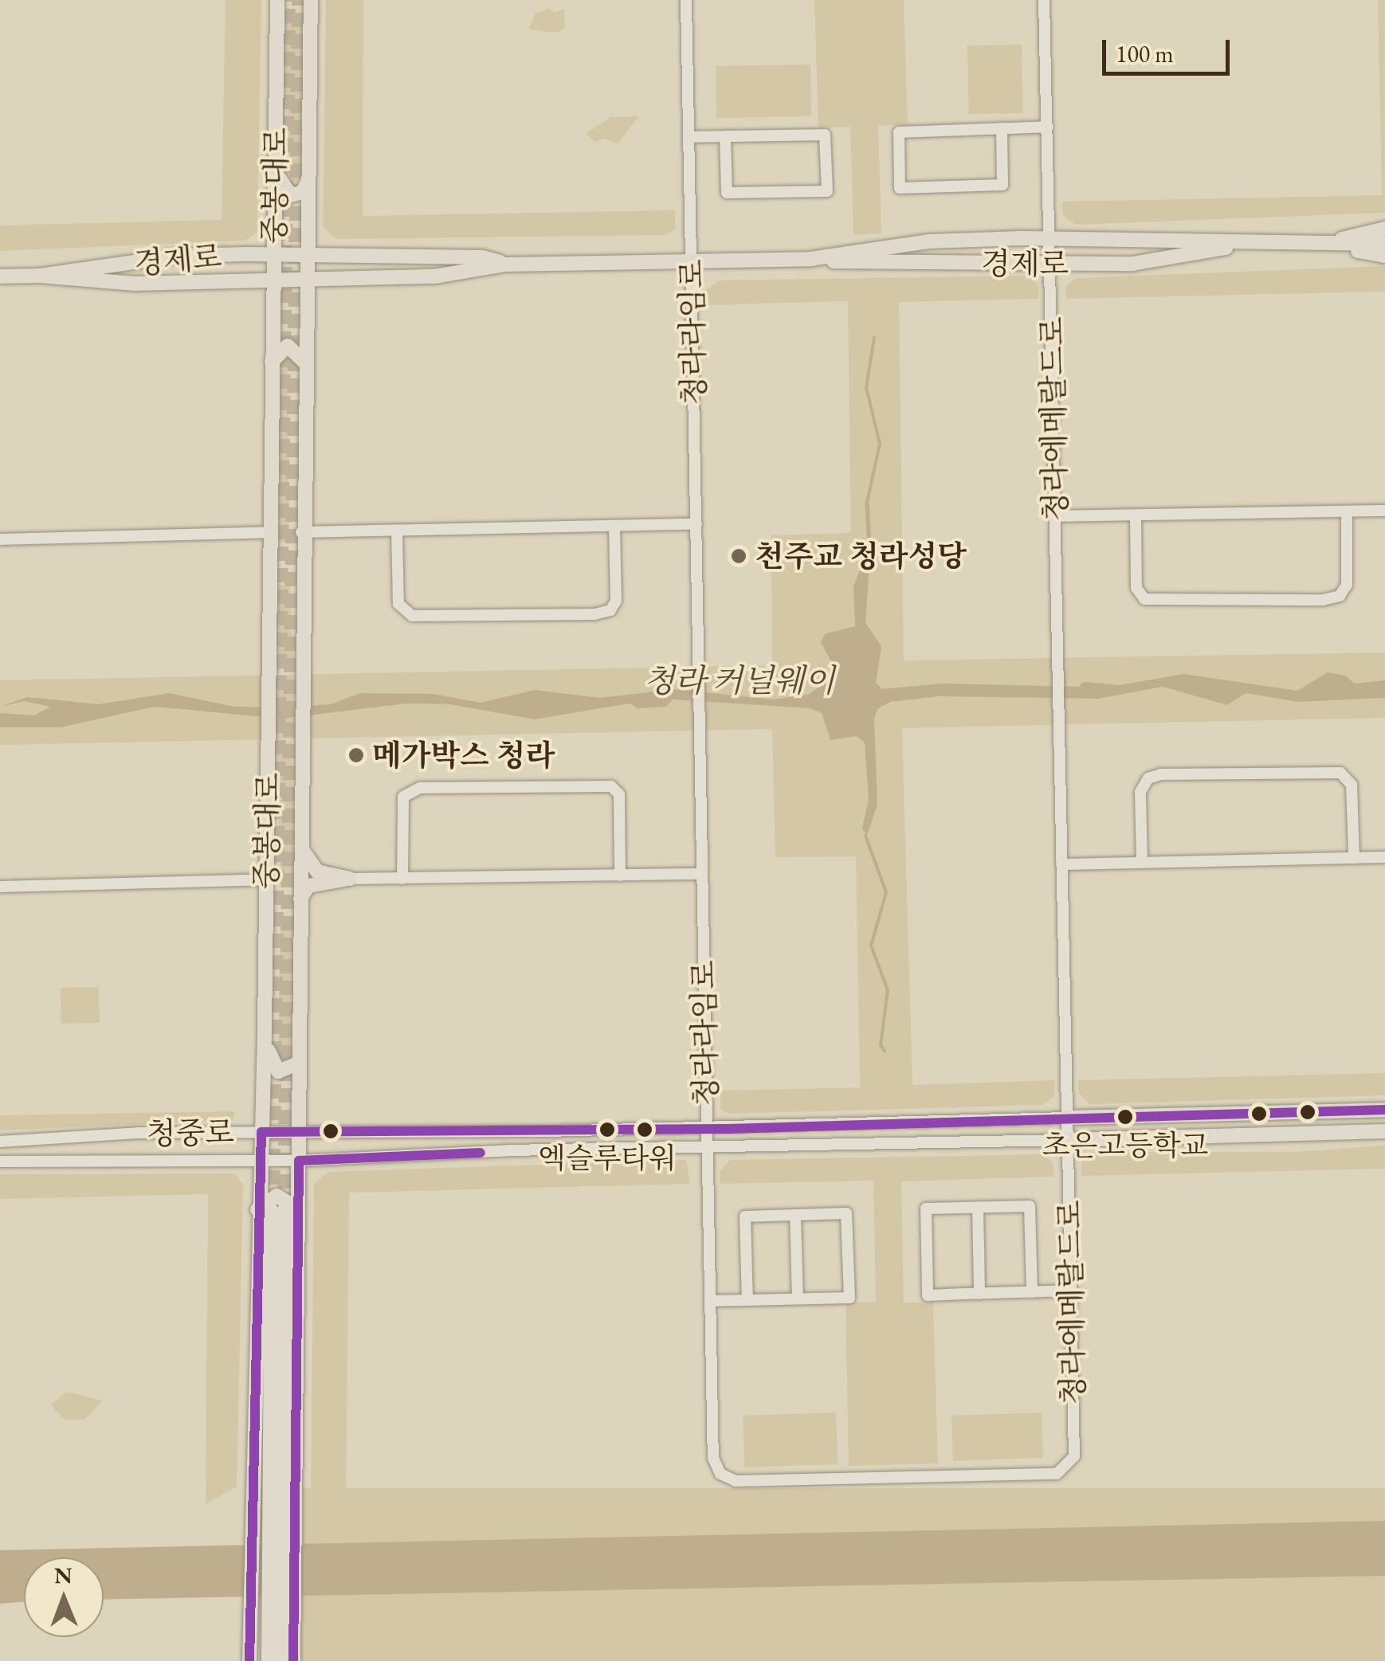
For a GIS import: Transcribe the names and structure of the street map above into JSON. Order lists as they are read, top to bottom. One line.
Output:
{"streets":{"main road":["중봉대로","경제로","청중로"],"street":["청라라임로","청라에메랄드로"]},"crossings":[["중봉대로","경제로"],["중봉대로","청중로"],["경제로","청라라임로"],["경제로","청라에메랄드로"],["청라라임로","청라에메랄드로"],["청라라임로","청중로"],["청라에메랄드로","청중로"]],"water":["청라 커널웨이"],"places":["천주교 청라성당","메가박스 청라","초은고등학교","엑슬루타워"],"scale_bar":"100 m","north":"top"}
